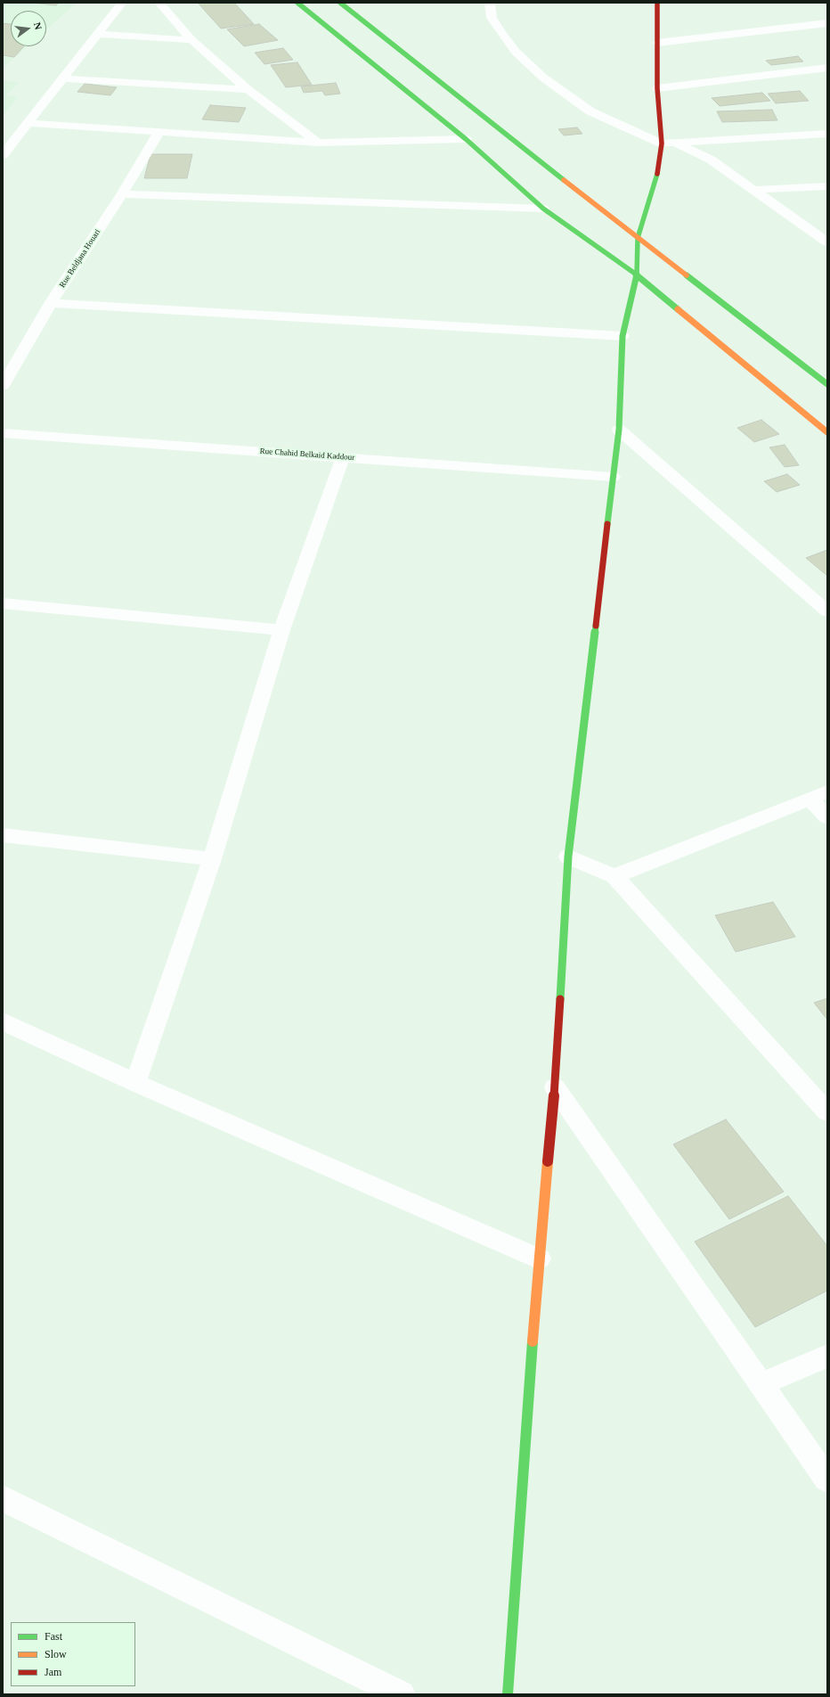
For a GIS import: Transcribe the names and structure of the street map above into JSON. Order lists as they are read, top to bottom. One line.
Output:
{"streets":{"street":["Rue Beldjana Houari","Rue Chahid Belkaid Kaddour"]},"legend":["Fast","Slow","Jam"],"north":"right"}
